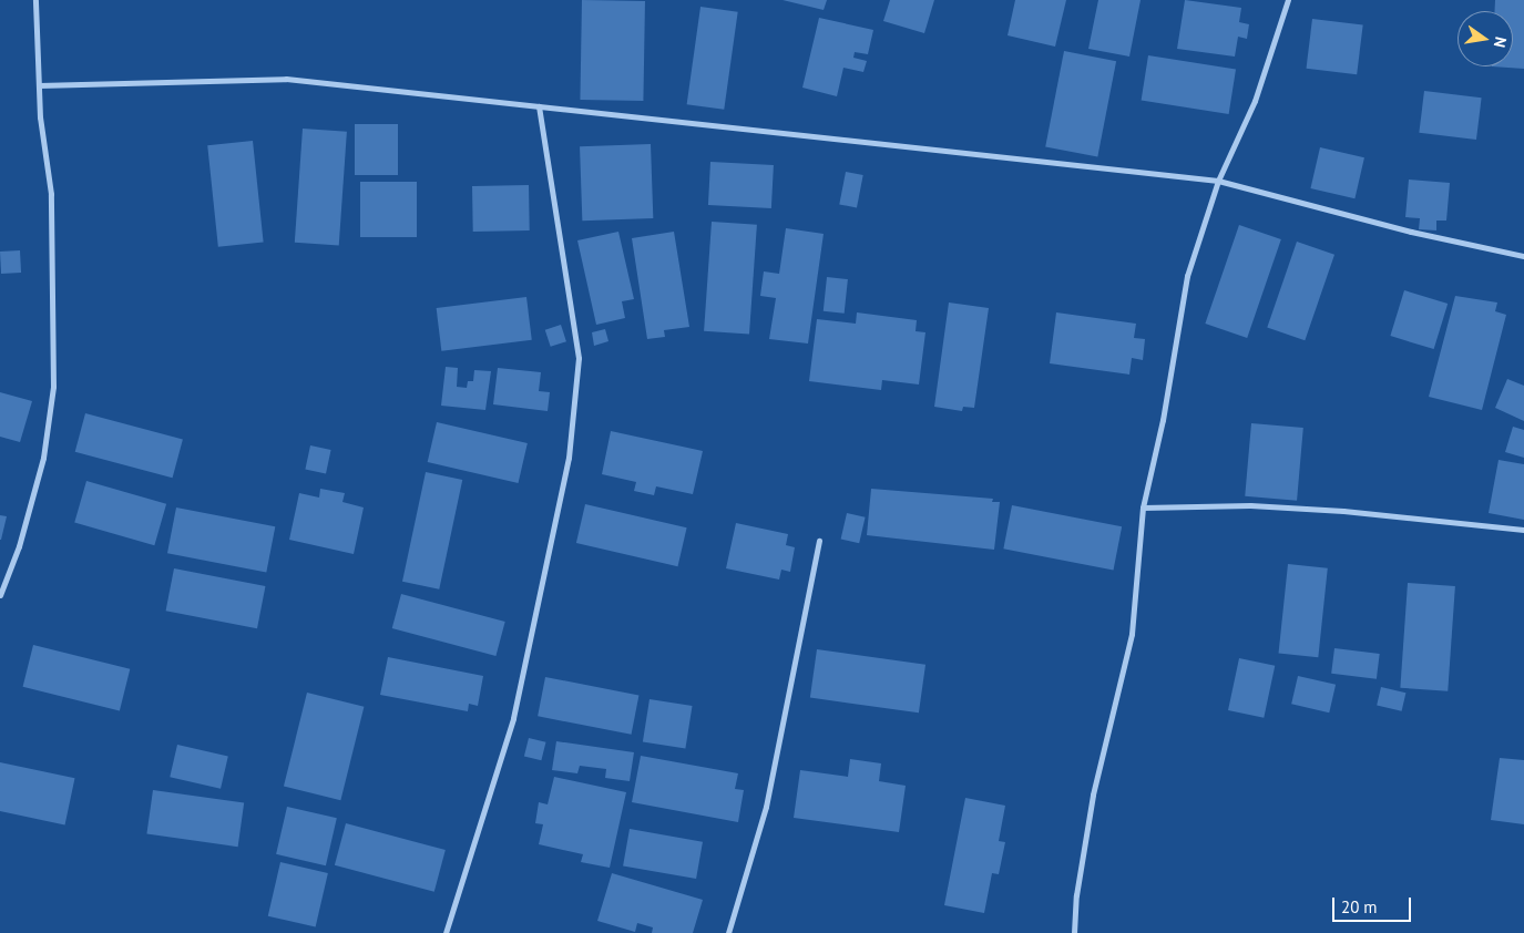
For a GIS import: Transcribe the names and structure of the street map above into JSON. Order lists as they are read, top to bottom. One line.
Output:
{"scale_bar":"20 m","north":"right"}
